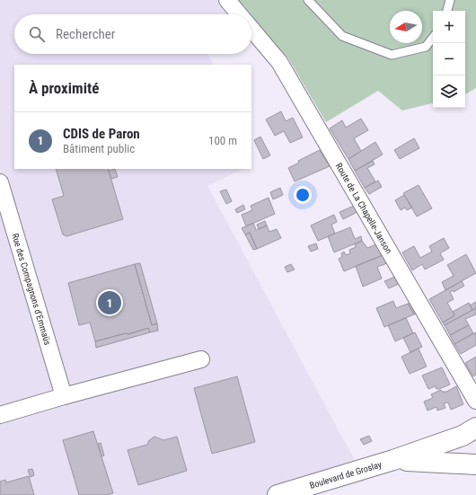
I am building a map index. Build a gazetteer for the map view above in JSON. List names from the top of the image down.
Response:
{
  "streets": {
    "main road": ["Boulevard de Groslay"],
    "street": ["Route de La Chapelle-Janson", "Rue des Compagnons d'Emmaüs"]
  },
  "north": "left",
  "page": {
    "map_buttons": ["+", "−"],
    "search": "Rechercher",
    "heading": "À proximité",
    "list": [
      {
        "mark": "1",
        "name": "CDIS de Paron",
        "note": "Bâtiment public",
        "value": "100 m"
      }
    ],
    "pins": "1"
  }
}
